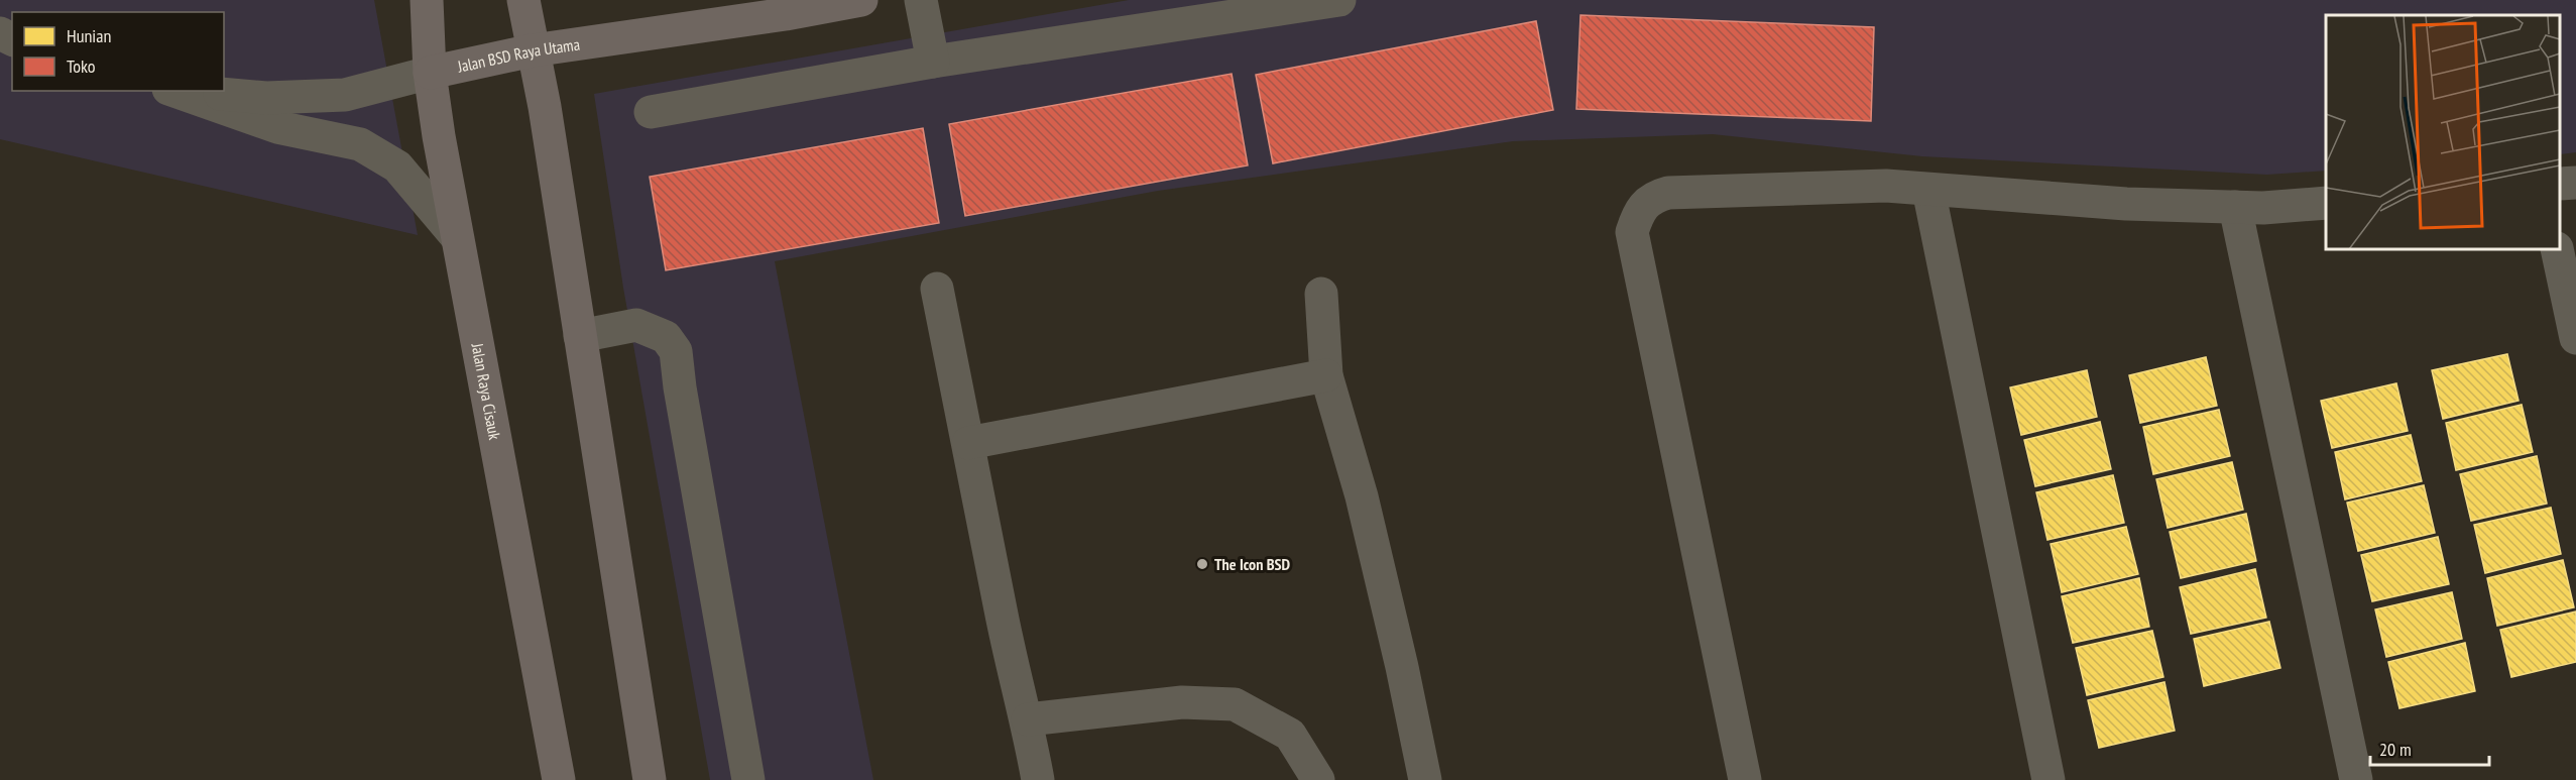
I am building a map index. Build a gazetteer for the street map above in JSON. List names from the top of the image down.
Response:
{
  "streets": {
    "main road": ["Jalan BSD Raya Utama", "Jalan Raya Cisauk"]
  },
  "crossings": [
    ["Jalan BSD Raya Utama", "Jalan Raya Cisauk"]
  ],
  "places": ["The Icon BSD"],
  "legend": ["Hunian", "Toko"],
  "scale_bar": "20 m"
}
